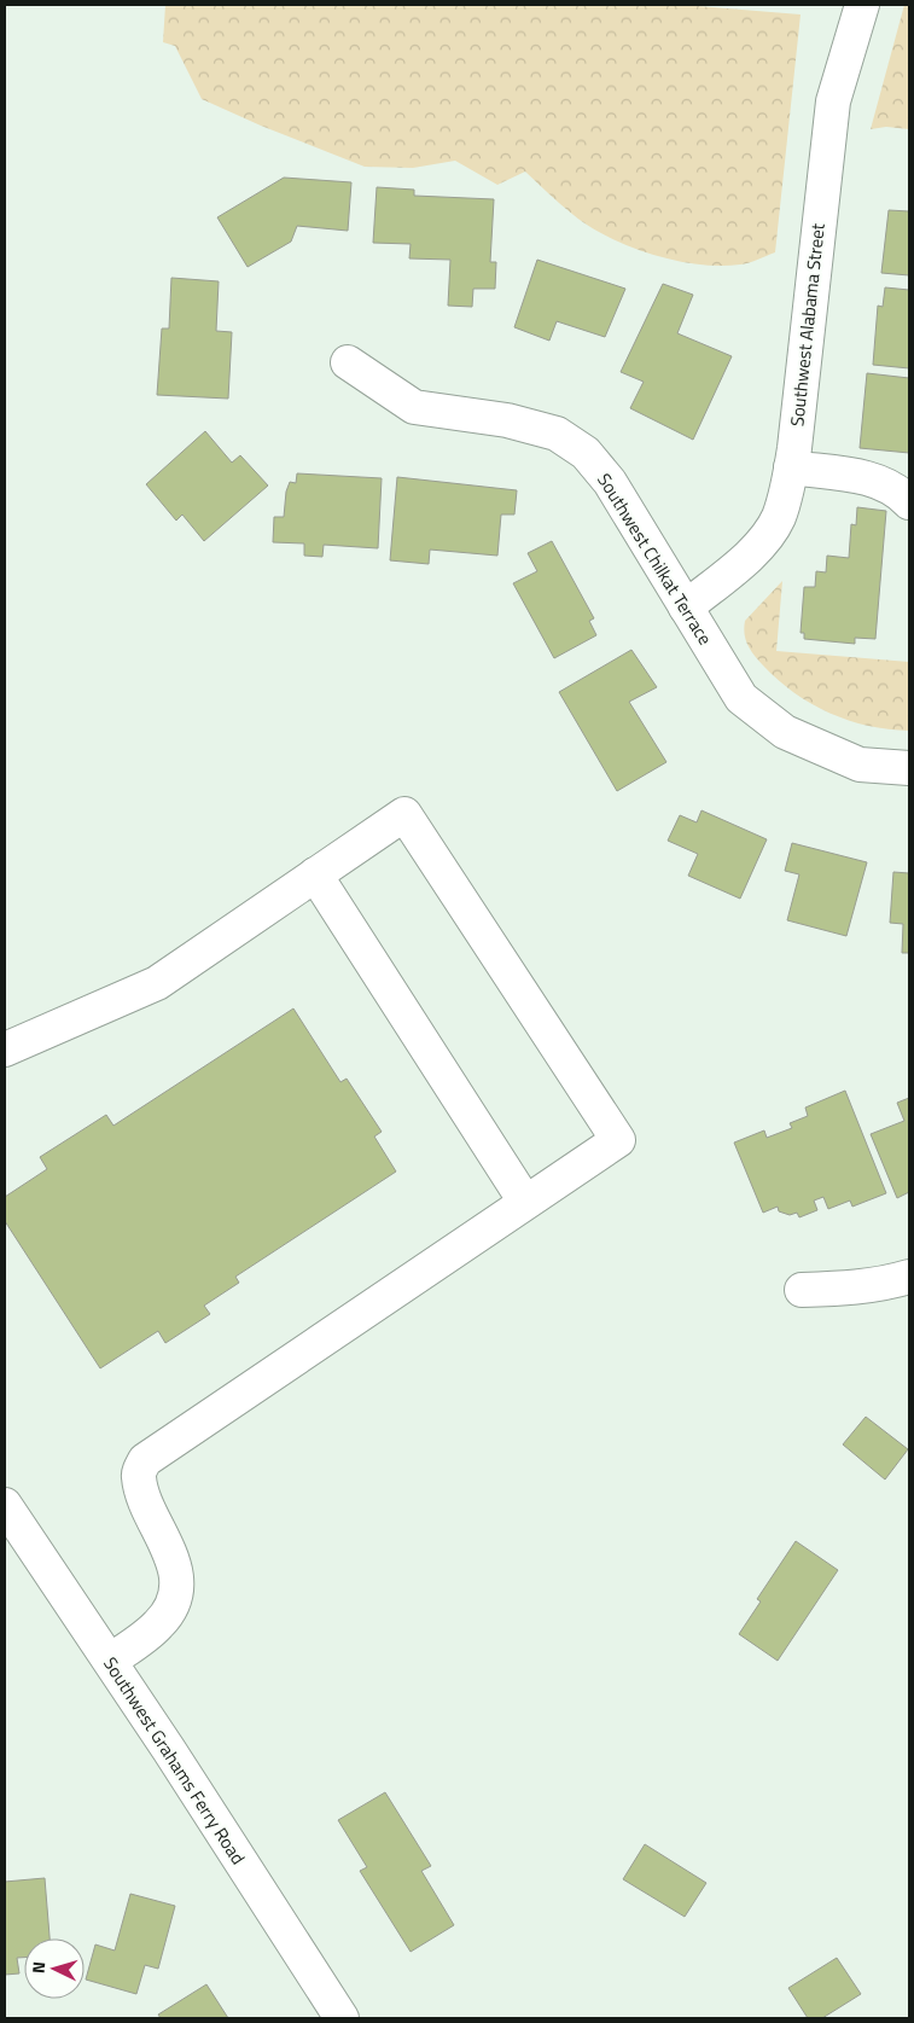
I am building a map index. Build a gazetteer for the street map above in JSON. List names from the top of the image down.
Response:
{
  "streets": {
    "street": ["Southwest Alabama Street", "Southwest Chilkat Terrace", "Southwest Grahams Ferry Road"]
  },
  "crossings": [
    ["Southwest Alabama Street", "Southwest Chilkat Terrace"]
  ],
  "north": "left"
}
